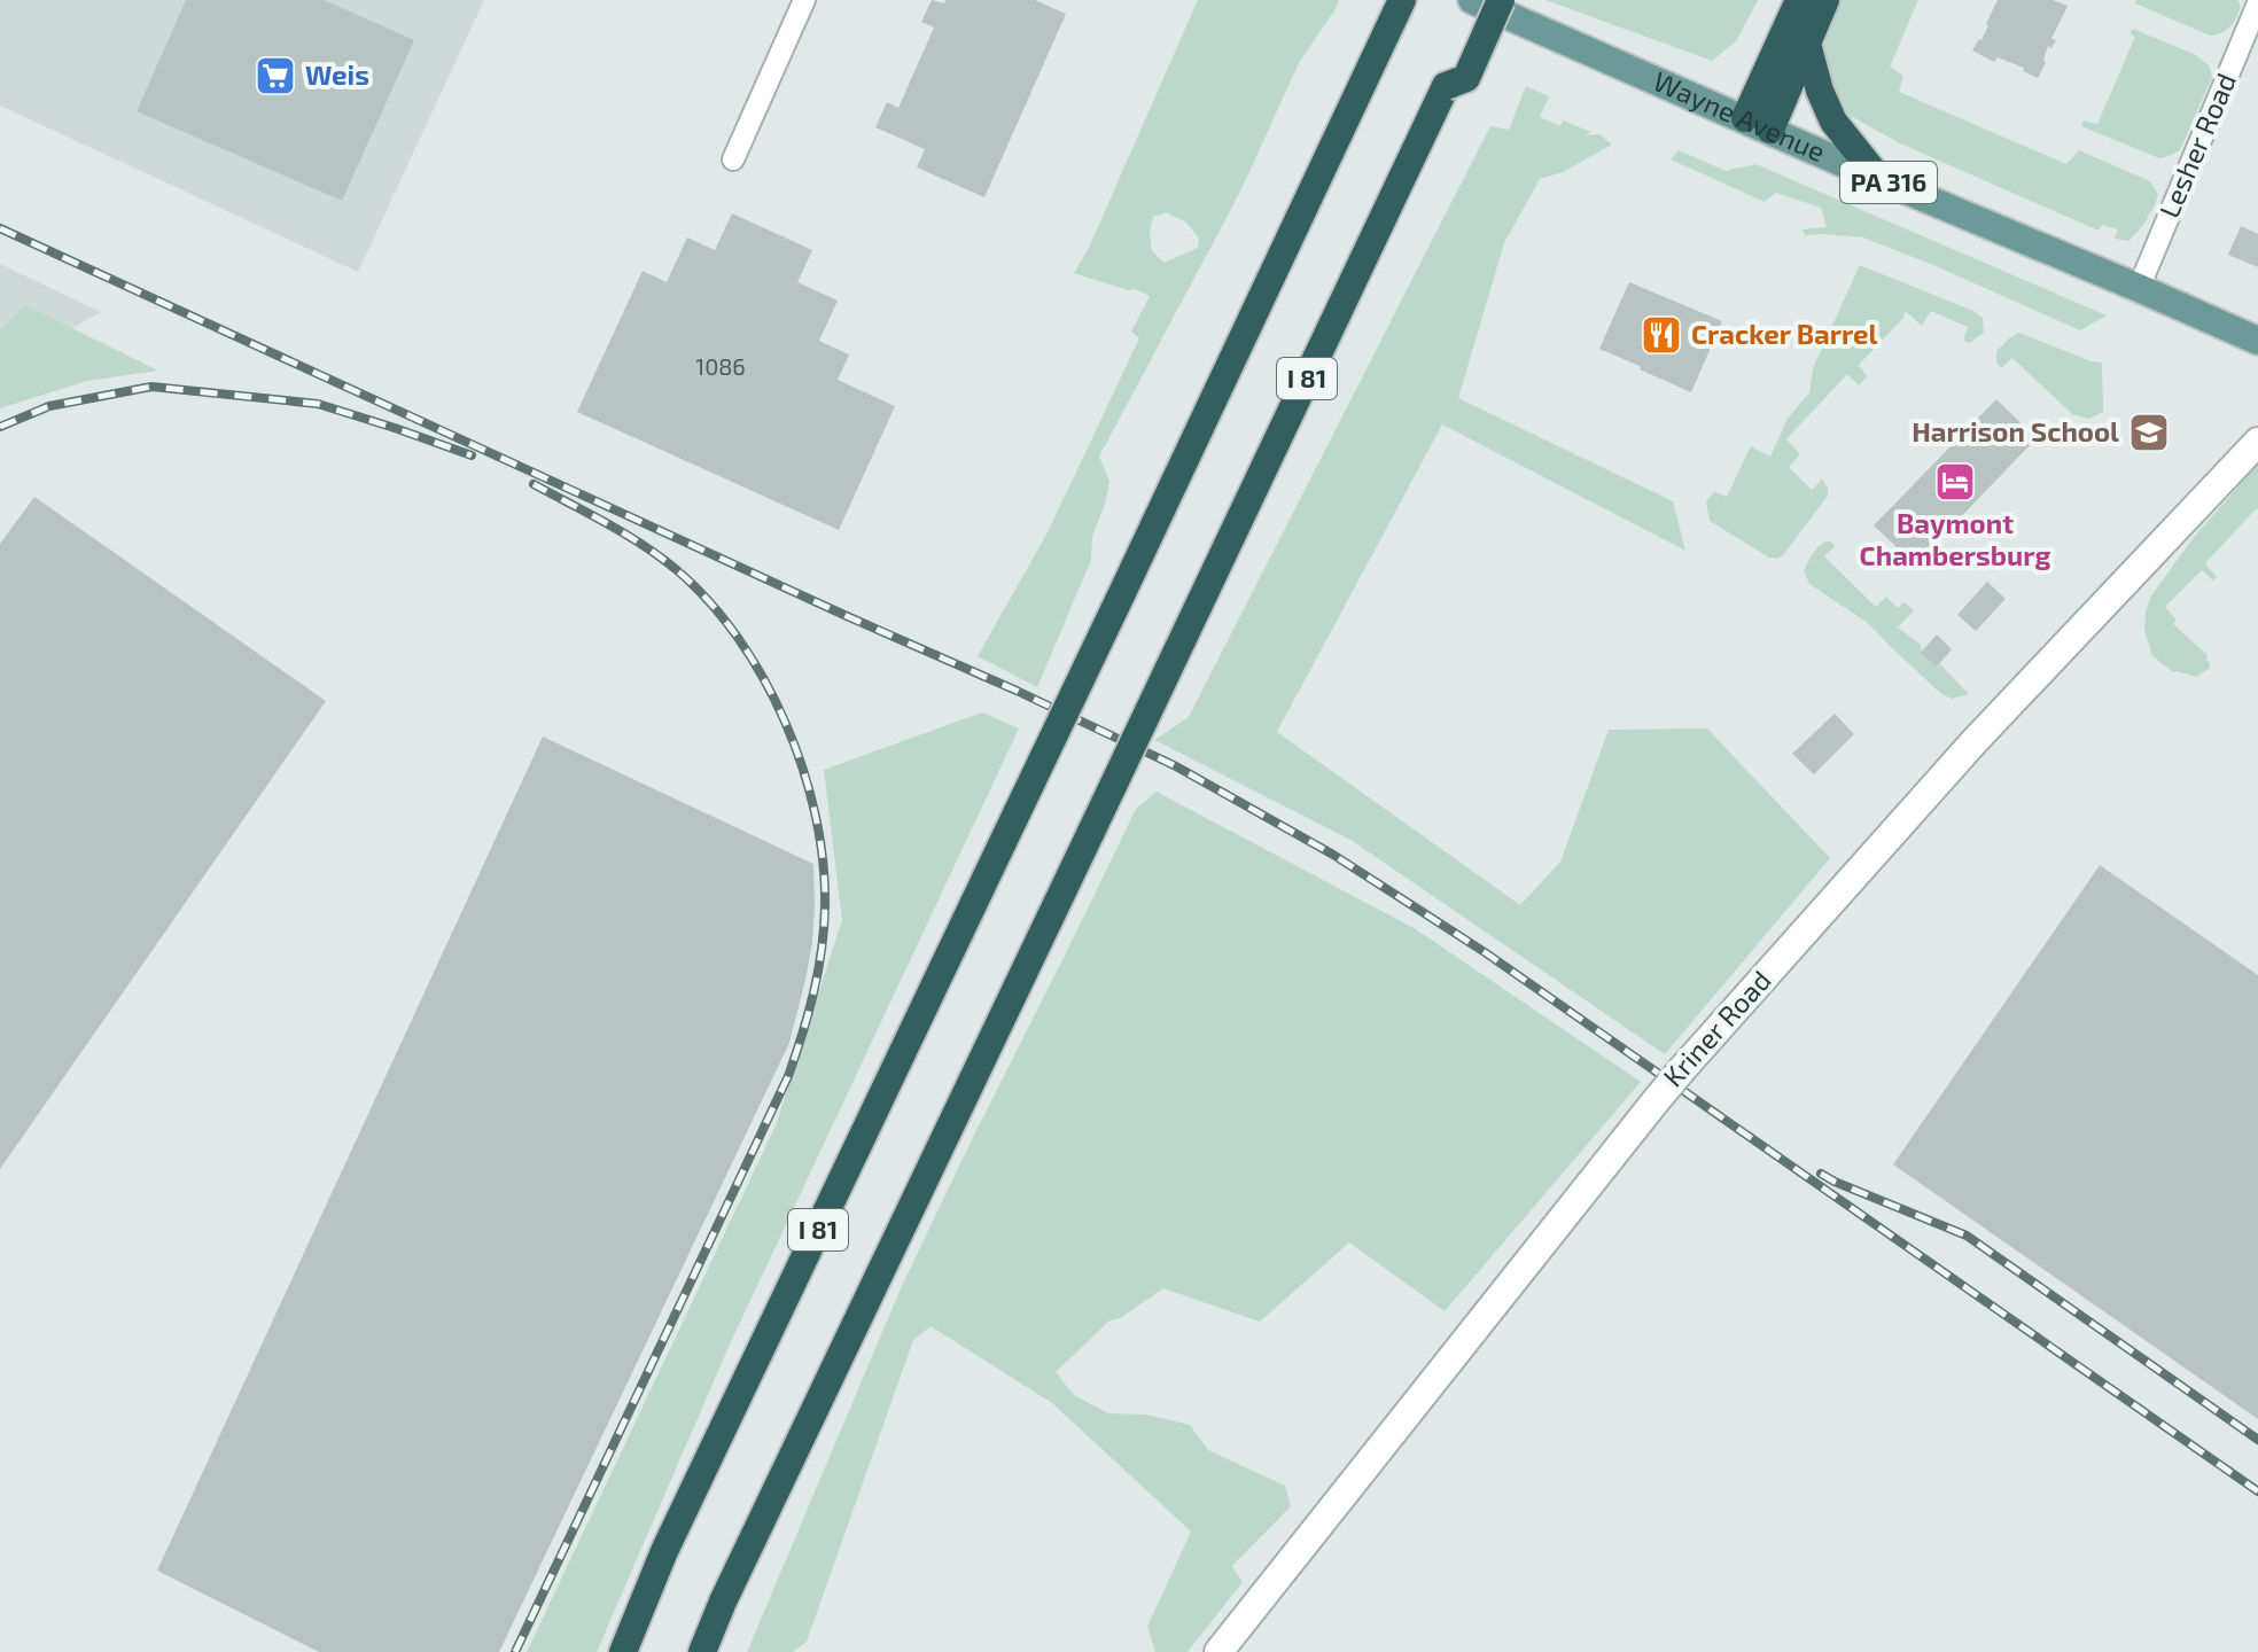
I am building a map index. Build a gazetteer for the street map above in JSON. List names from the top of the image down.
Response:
{
  "streets": {
    "highway": ["I 81"],
    "main road": ["Wayne Avenue", "PA 316"],
    "street": ["Lesher Road", "Kriner Road"]
  },
  "crossings": [
    ["Wayne Avenue", "Lesher Road"]
  ],
  "places": {
    "supermarket": ["Weis"],
    "restaurant": ["Cracker Barrel"],
    "school or university": ["Harrison School"],
    "hotel": ["Baymont Chambersburg"]
  },
  "house_numbers": ["1086"]
}
